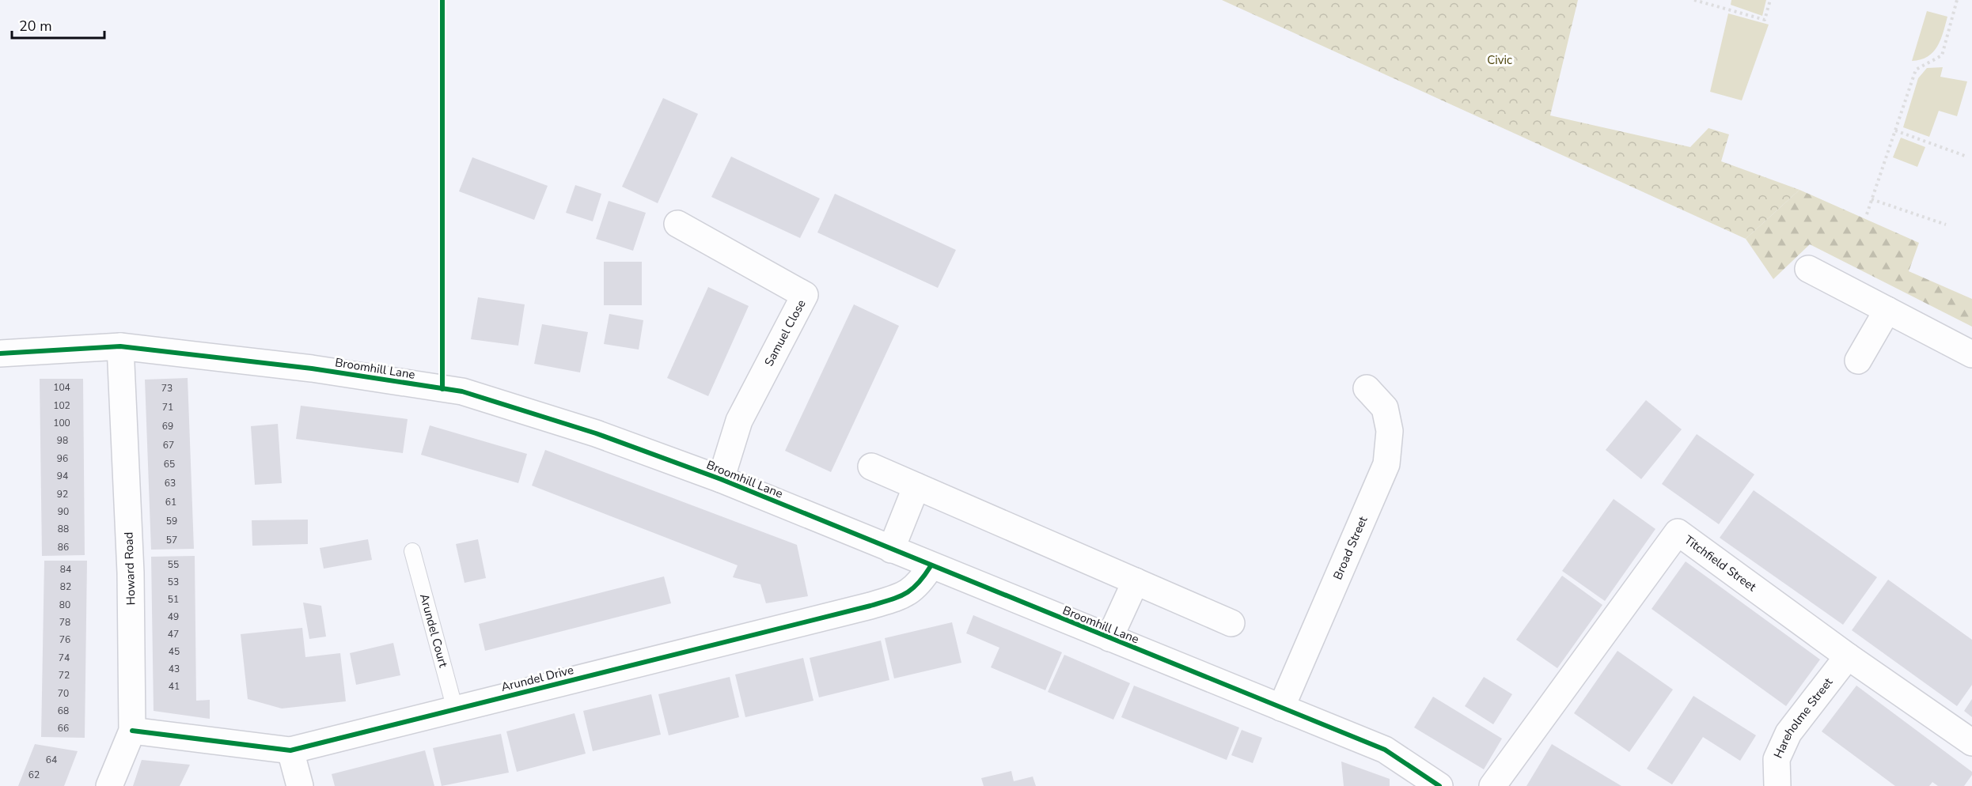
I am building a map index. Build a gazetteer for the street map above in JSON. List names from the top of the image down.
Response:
{
  "streets": {
    "street": [
      "Samuel Close",
      "Broomhill Lane",
      "Broad Street",
      "Titchfield Street",
      "Howard Road",
      "Arundel Drive",
      "Hareholme Street"
    ],
    "lane": ["Arundel Court"]
  },
  "crossings": [
    ["Samuel Close", "Broomhill Lane"],
    ["Broomhill Lane", "Broad Street"],
    ["Broomhill Lane", "Howard Road"],
    ["Broomhill Lane", "Arundel Drive"],
    ["Titchfield Street", "Hareholme Street"],
    ["Howard Road", "Arundel Drive"],
    ["Arundel Court", "Arundel Drive"]
  ],
  "parks": ["Civic"],
  "house_numbers": [
    "104",
    "73",
    "102",
    "71",
    "100",
    "69",
    "98",
    "67",
    "96",
    "65",
    "94",
    "63",
    "92",
    "61",
    "90",
    "59",
    "88",
    "57",
    "86",
    "55",
    "84",
    "53",
    "82",
    "51",
    "80",
    "49",
    "78",
    "47",
    "76",
    "45",
    "74",
    "43",
    "72",
    "41",
    "70",
    "68",
    "66",
    "64",
    "62"
  ],
  "scale_bar": "20 m"
}
